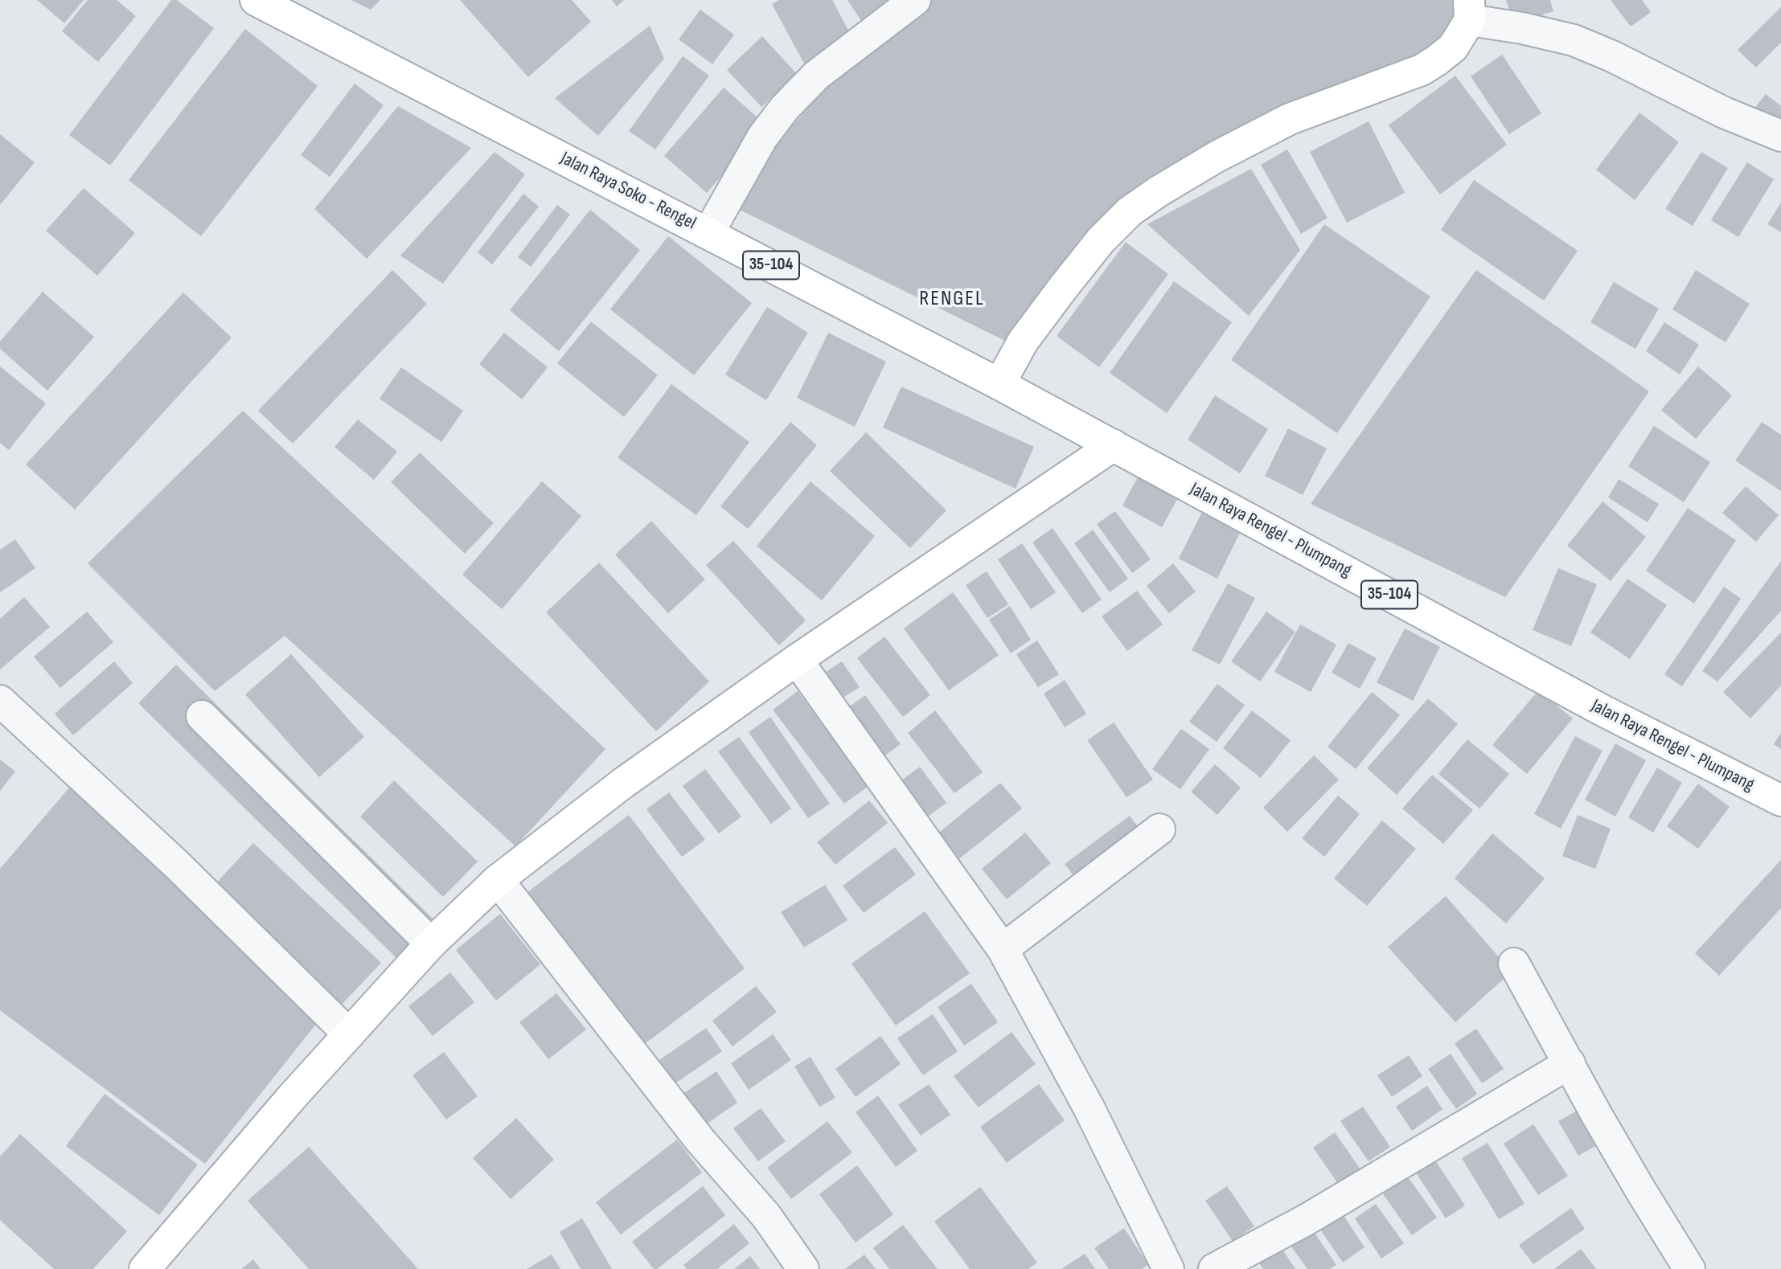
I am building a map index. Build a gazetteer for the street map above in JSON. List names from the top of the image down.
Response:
{
  "streets": {
    "main road": ["Jalan Raya Soko - Rengel", "35-104", "Jalan Raya Rengel - Plumpang"]
  },
  "crossings": [
    ["Jalan Raya Soko - Rengel", "Jalan Raya Rengel - Plumpang"]
  ],
  "districts": ["RENGEL"]
}
